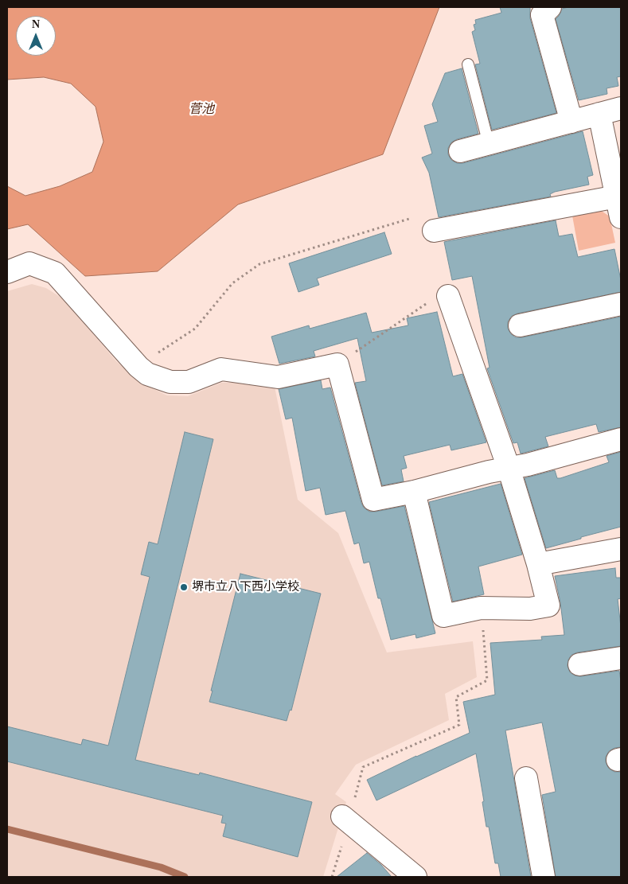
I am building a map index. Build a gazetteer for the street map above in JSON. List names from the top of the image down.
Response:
{
  "water": ["菅池"],
  "places": ["堺市立八下西小学校"],
  "north": "top"
}
